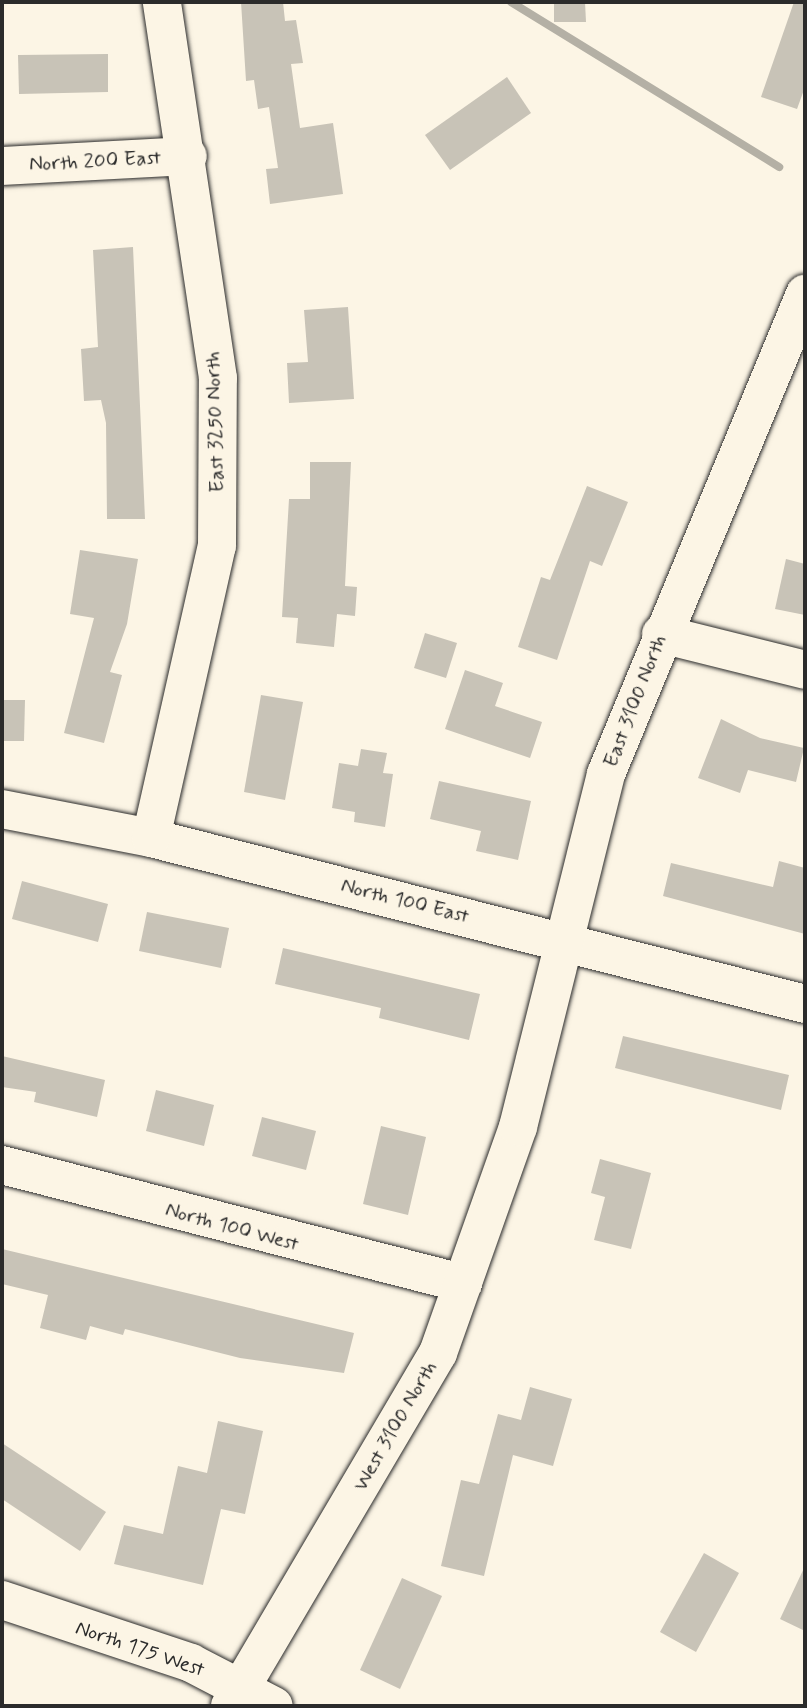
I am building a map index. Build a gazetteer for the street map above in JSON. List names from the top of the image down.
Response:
{
  "streets": {
    "street": [
      "North 200 East",
      "East 3250 North",
      "East 3100 North",
      "North 100 East",
      "North 100 West",
      "West 3100 North",
      "North 175 West"
    ]
  },
  "crossings": [
    ["North 200 East", "East 3250 North"],
    ["East 3250 North", "North 100 East"],
    ["East 3100 North", "North 100 East"],
    ["East 3100 North", "West 3100 North"],
    ["North 100 West", "West 3100 North"],
    ["West 3100 North", "North 175 West"]
  ]
}
